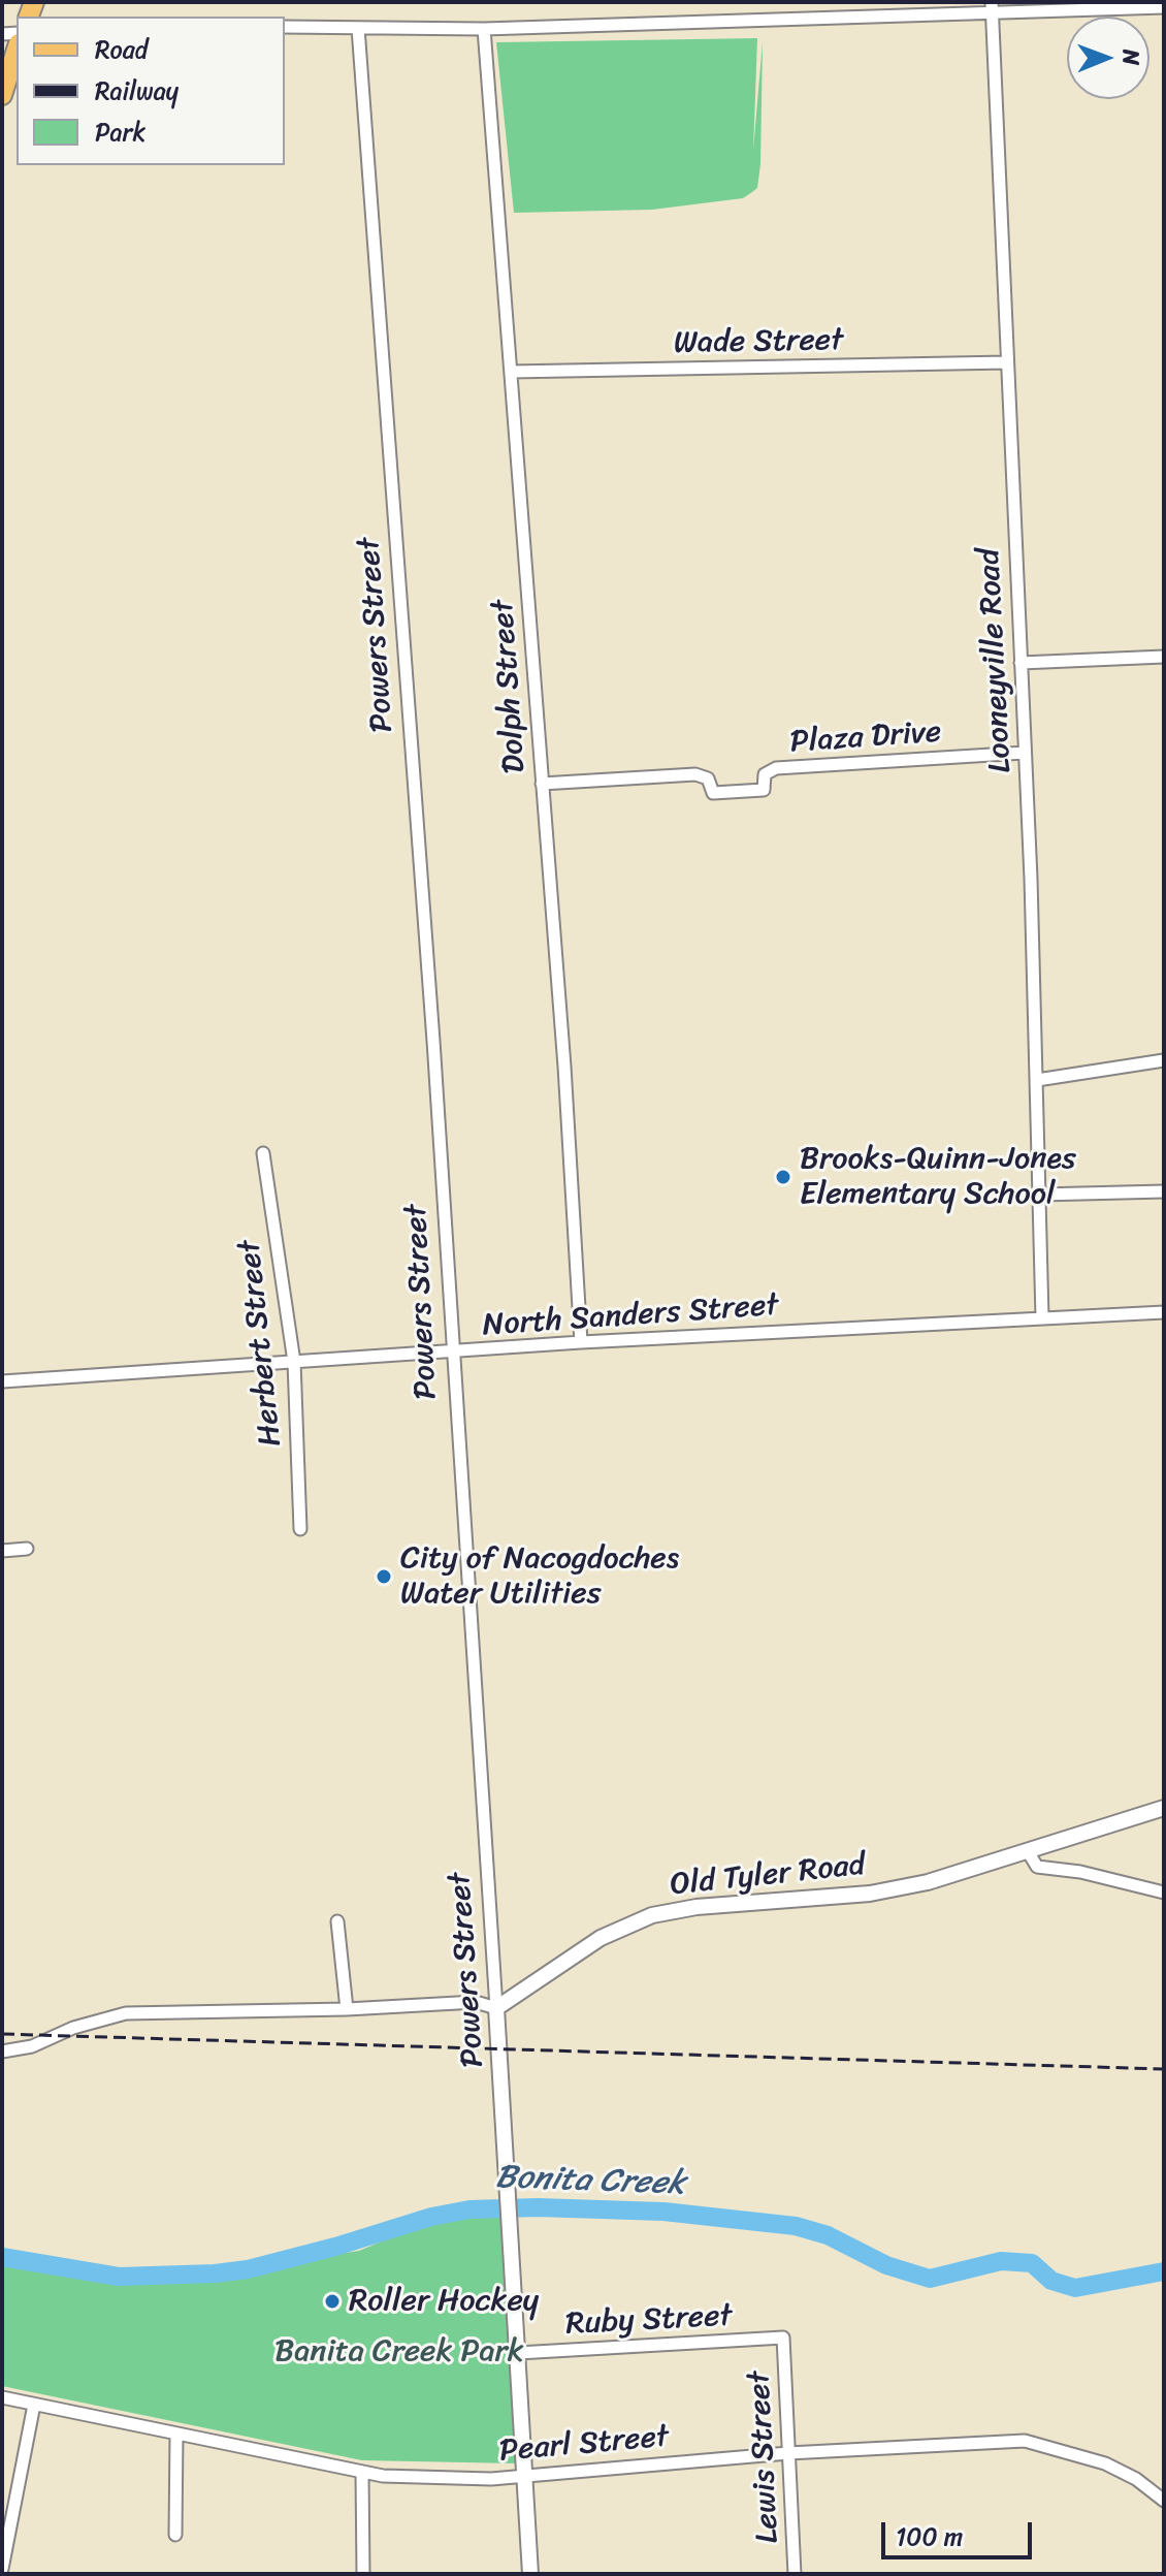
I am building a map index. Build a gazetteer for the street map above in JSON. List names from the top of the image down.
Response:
{
  "streets": {
    "street": [
      "Wade Street",
      "Powers Street",
      "Looneyville Road",
      "Dolph Street",
      "Plaza Drive",
      "North Sanders Street",
      "Herbert Street",
      "Old Tyler Road",
      "Ruby Street",
      "Pearl Street",
      "Lewis Street"
    ]
  },
  "crossings": [
    ["Wade Street", "Looneyville Road"],
    ["Wade Street", "Dolph Street"],
    ["Powers Street", "North Sanders Street"],
    ["Powers Street", "Old Tyler Road"],
    ["Powers Street", "Ruby Street"],
    ["Powers Street", "Pearl Street"],
    ["Looneyville Road", "Plaza Drive"],
    ["Looneyville Road", "North Sanders Street"],
    ["Dolph Street", "Plaza Drive"],
    ["Dolph Street", "North Sanders Street"],
    ["North Sanders Street", "Herbert Street"],
    ["Ruby Street", "Lewis Street"],
    ["Pearl Street", "Lewis Street"]
  ],
  "water": ["Bonita Creek"],
  "parks": ["Banita Creek Park"],
  "places": ["Brooks-Quinn-Jones Elementary School", "City of Nacogdoches Water Utilities", "Roller Hockey"],
  "legend": ["Road", "Railway", "Park"],
  "scale_bar": "100 m",
  "north": "right"
}
